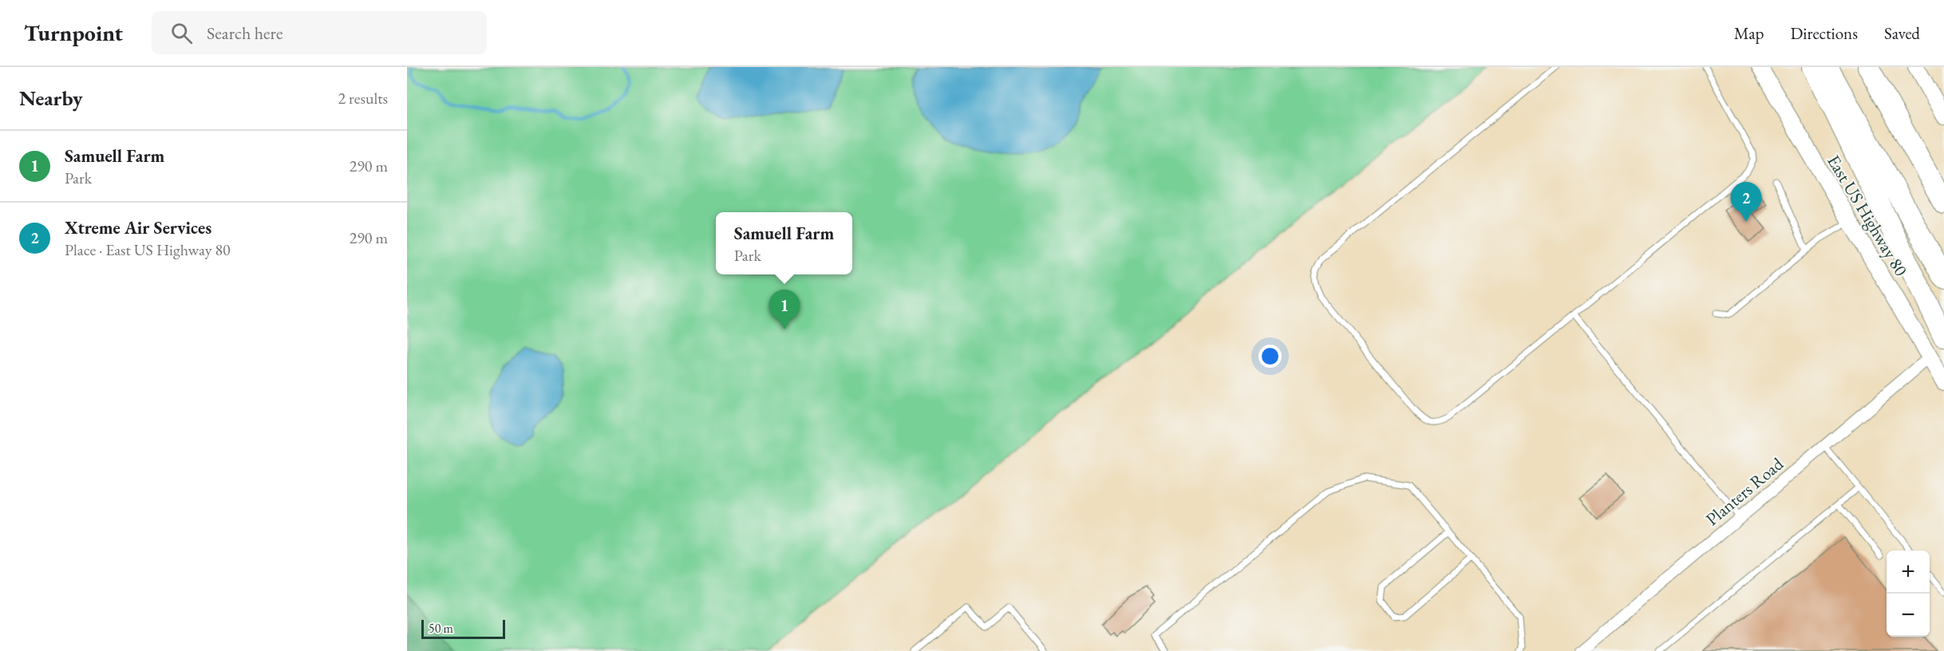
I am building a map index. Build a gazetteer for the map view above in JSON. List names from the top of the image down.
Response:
{
  "streets": {
    "main road": ["East US Highway 80"],
    "street": ["Planters Road"]
  },
  "crossings": [
    ["East US Highway 80", "Planters Road"]
  ],
  "scale_bar": "50 m",
  "page": {
    "header": "Turnpoint",
    "search": "Search here",
    "nav": ["Map", "Directions", "Saved"],
    "heading": ["Nearby", "2 results"],
    "list": [
      {
        "mark": "1",
        "name": "Samuell Farm",
        "note": "Park",
        "value": "290 m"
      },
      {
        "mark": "2",
        "name": "Xtreme Air Services",
        "note": "Place · East US Highway 80",
        "value": "290 m"
      }
    ],
    "pins": ["2", "1"],
    "popup": ["Samuell Farm", "Park"],
    "map_buttons": ["+", "−"],
    "scale": "50 m"
  }
}
